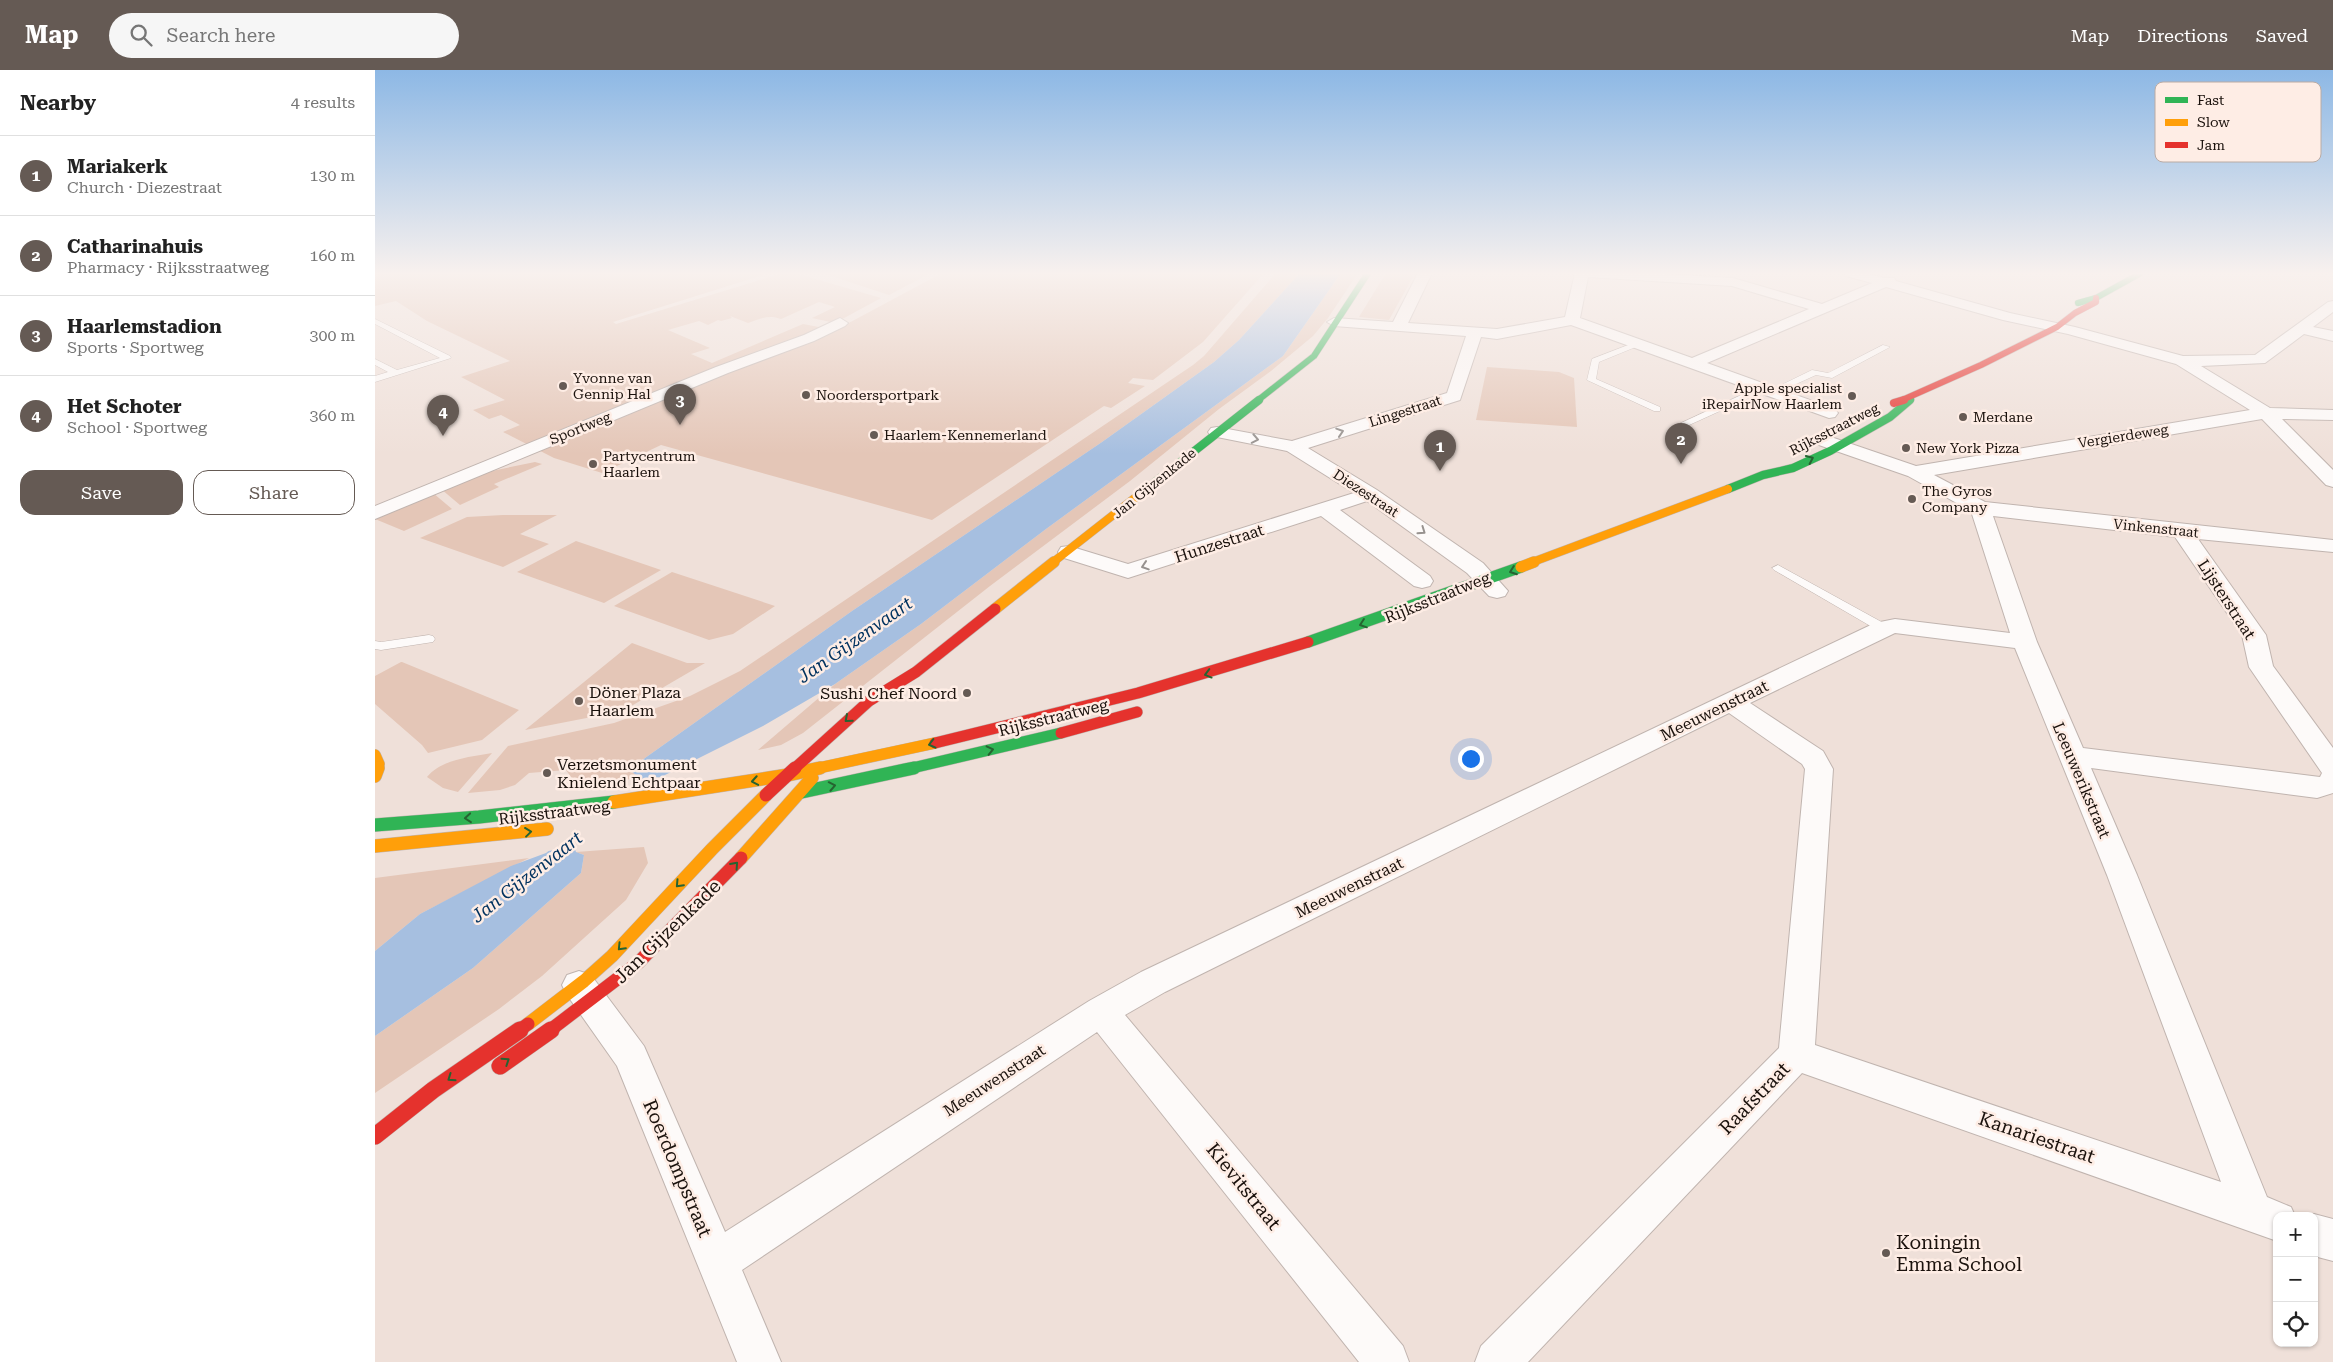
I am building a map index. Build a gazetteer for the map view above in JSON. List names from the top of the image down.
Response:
{
  "streets": {
    "main road": ["Rijksstraatweg", "Jan Gijzenkade"],
    "street": [
      "Lingestraat",
      "Sportweg",
      "Vergierdeweg",
      "Diezestraat",
      "Vinkenstraat",
      "Hunzestraat",
      "Lijsterstraat",
      "Meeuwenstraat",
      "Leeuwerikstraat",
      "Raafstraat",
      "Kanariestraat",
      "Roerdompstraat",
      "Kievitstraat"
    ]
  },
  "crossings": [
    ["Lingestraat", "Diezestraat"],
    ["Rijksstraatweg", "Jan Gijzenkade"],
    ["Rijksstraatweg", "Diezestraat"],
    ["Jan Gijzenkade", "Diezestraat"],
    ["Jan Gijzenkade", "Hunzestraat"],
    ["Jan Gijzenkade", "Roerdompstraat"],
    ["Diezestraat", "Hunzestraat"],
    ["Vinkenstraat", "Lijsterstraat"],
    ["Vinkenstraat", "Leeuwerikstraat"],
    ["Meeuwenstraat", "Leeuwerikstraat"],
    ["Meeuwenstraat", "Raafstraat"],
    ["Meeuwenstraat", "Roerdompstraat"],
    ["Meeuwenstraat", "Kievitstraat"],
    ["Leeuwerikstraat", "Kanariestraat"],
    ["Raafstraat", "Kanariestraat"]
  ],
  "one_way": ["Lingestraat", "Hunzestraat"],
  "water": ["Jan Gijzenvaart"],
  "places": [
    "Yvonne van Gennip Hal",
    "Noordersportpark",
    "Apple specialist iRepairNow Haarlem",
    "Merdane",
    "Haarlem-Kennemerland",
    "New York Pizza",
    "Partycentrum Haarlem",
    "The Gyros Company",
    "Sushi Chef Noord",
    "Döner Plaza Haarlem",
    "Verzetsmonument Knielend Echtpaar",
    "Koningin Emma School"
  ],
  "legend": ["Fast", "Slow", "Jam"],
  "page": {
    "header": "Map",
    "search": "Search here",
    "nav": ["Map", "Directions", "Saved"],
    "heading": ["Nearby", "4 results"],
    "list": [
      {
        "mark": "1",
        "name": "Mariakerk",
        "note": "Church · Diezestraat",
        "value": "130 m"
      },
      {
        "mark": "2",
        "name": "Catharinahuis",
        "note": "Pharmacy · Rijksstraatweg",
        "value": "160 m"
      },
      {
        "mark": "3",
        "name": "Haarlemstadion",
        "note": "Sports · Sportweg",
        "value": "300 m"
      },
      {
        "mark": "4",
        "name": "Het Schoter",
        "note": "School · Sportweg",
        "value": "360 m"
      }
    ],
    "pins": [
      "3",
      "4",
      "2",
      "1"
    ],
    "buttons": ["Save", "Share"],
    "map_buttons": ["+", "−"]
  }
}
